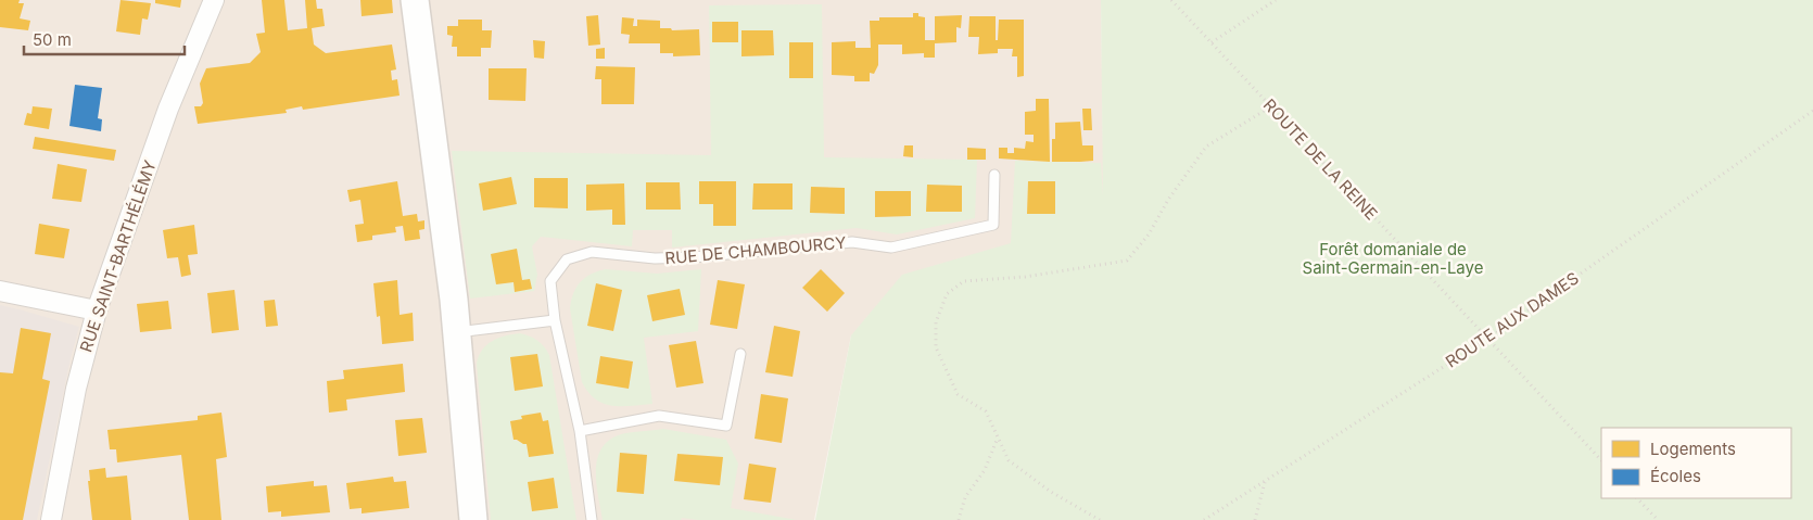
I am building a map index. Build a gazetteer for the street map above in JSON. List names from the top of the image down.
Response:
{
  "streets": {
    "street": ["RUE SAINT-BARTHÉLÉMY"],
    "lane": ["RUE DE CHAMBOURCY"],
    "path": ["ROUTE DE LA REINE", "ROUTE AUX DAMES"]
  },
  "crossings": [
    ["ROUTE DE LA REINE", "ROUTE AUX DAMES"]
  ],
  "parks": ["Forêt domaniale de Saint-Germain-en-Laye"],
  "legend": ["Logements", "Écoles"],
  "scale_bar": "50 m"
}
